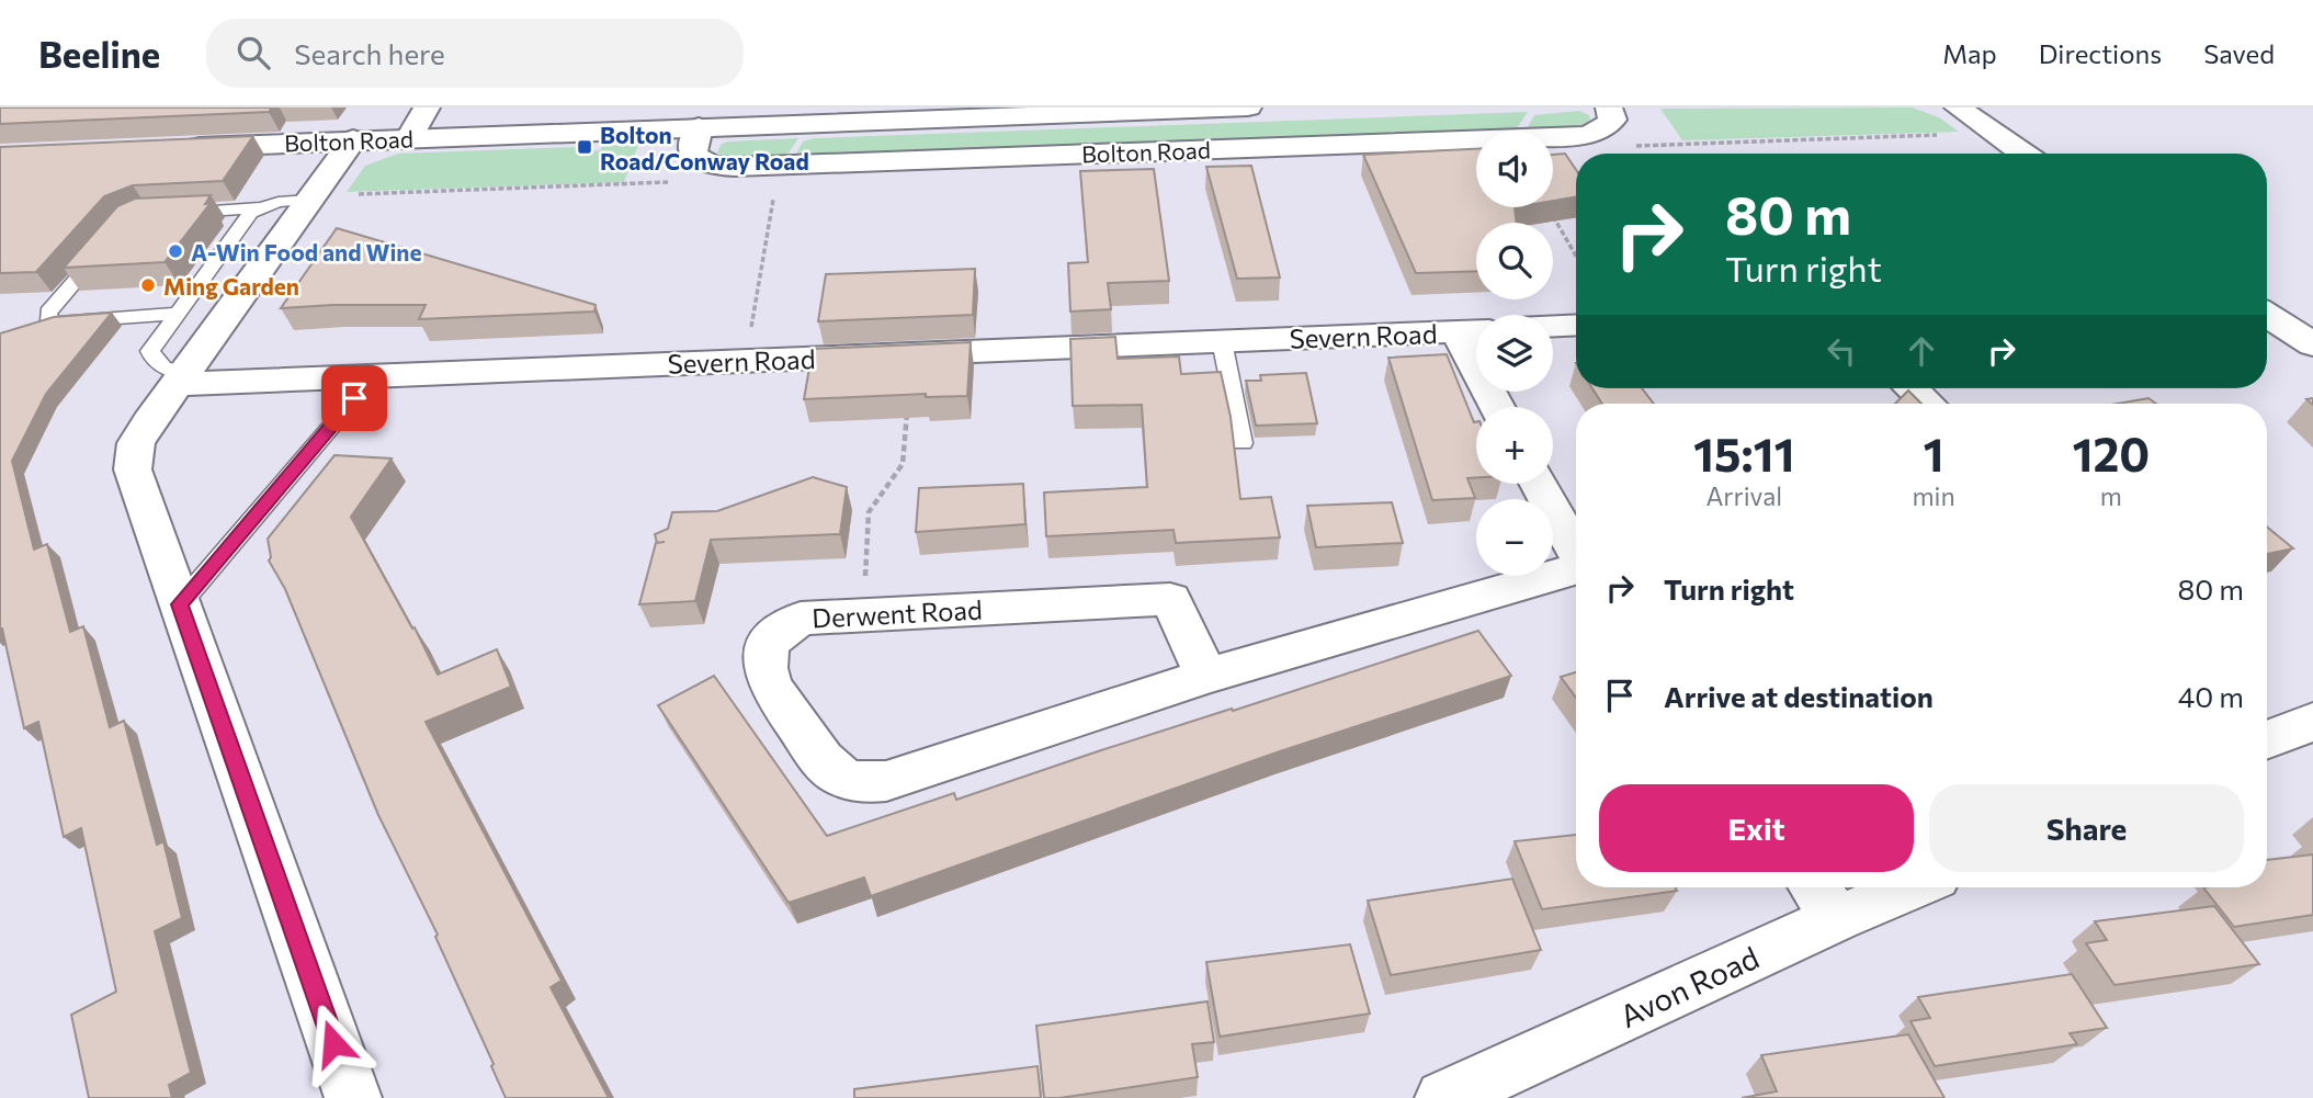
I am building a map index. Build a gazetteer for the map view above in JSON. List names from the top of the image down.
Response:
{
  "streets": {
    "street": [
      "Bolton Road",
      "Severn Road",
      "Derwent Road",
      "Avon Road"
    ]
  },
  "places": {
    "transit": ["Bolton Road/Conway Road"],
    "other": ["A-Win Food and Wine", "Ming Garden"]
  },
  "page": {
    "header": "Beeline",
    "search": "Search here",
    "nav": ["Map", "Directions", "Saved"],
    "map_buttons": ["+", "−"],
    "turn": ["80 m", "Turn right"],
    "eta": [
      "15:11",
      "Arrival",
      "1",
      "min",
      "120",
      "m"
    ],
    "list": [
      {
        "name": "Turn right",
        "value": "80 m"
      },
      {
        "name": "Arrive at destination",
        "value": "40 m"
      }
    ],
    "buttons": ["Exit", "Share"]
  }
}
